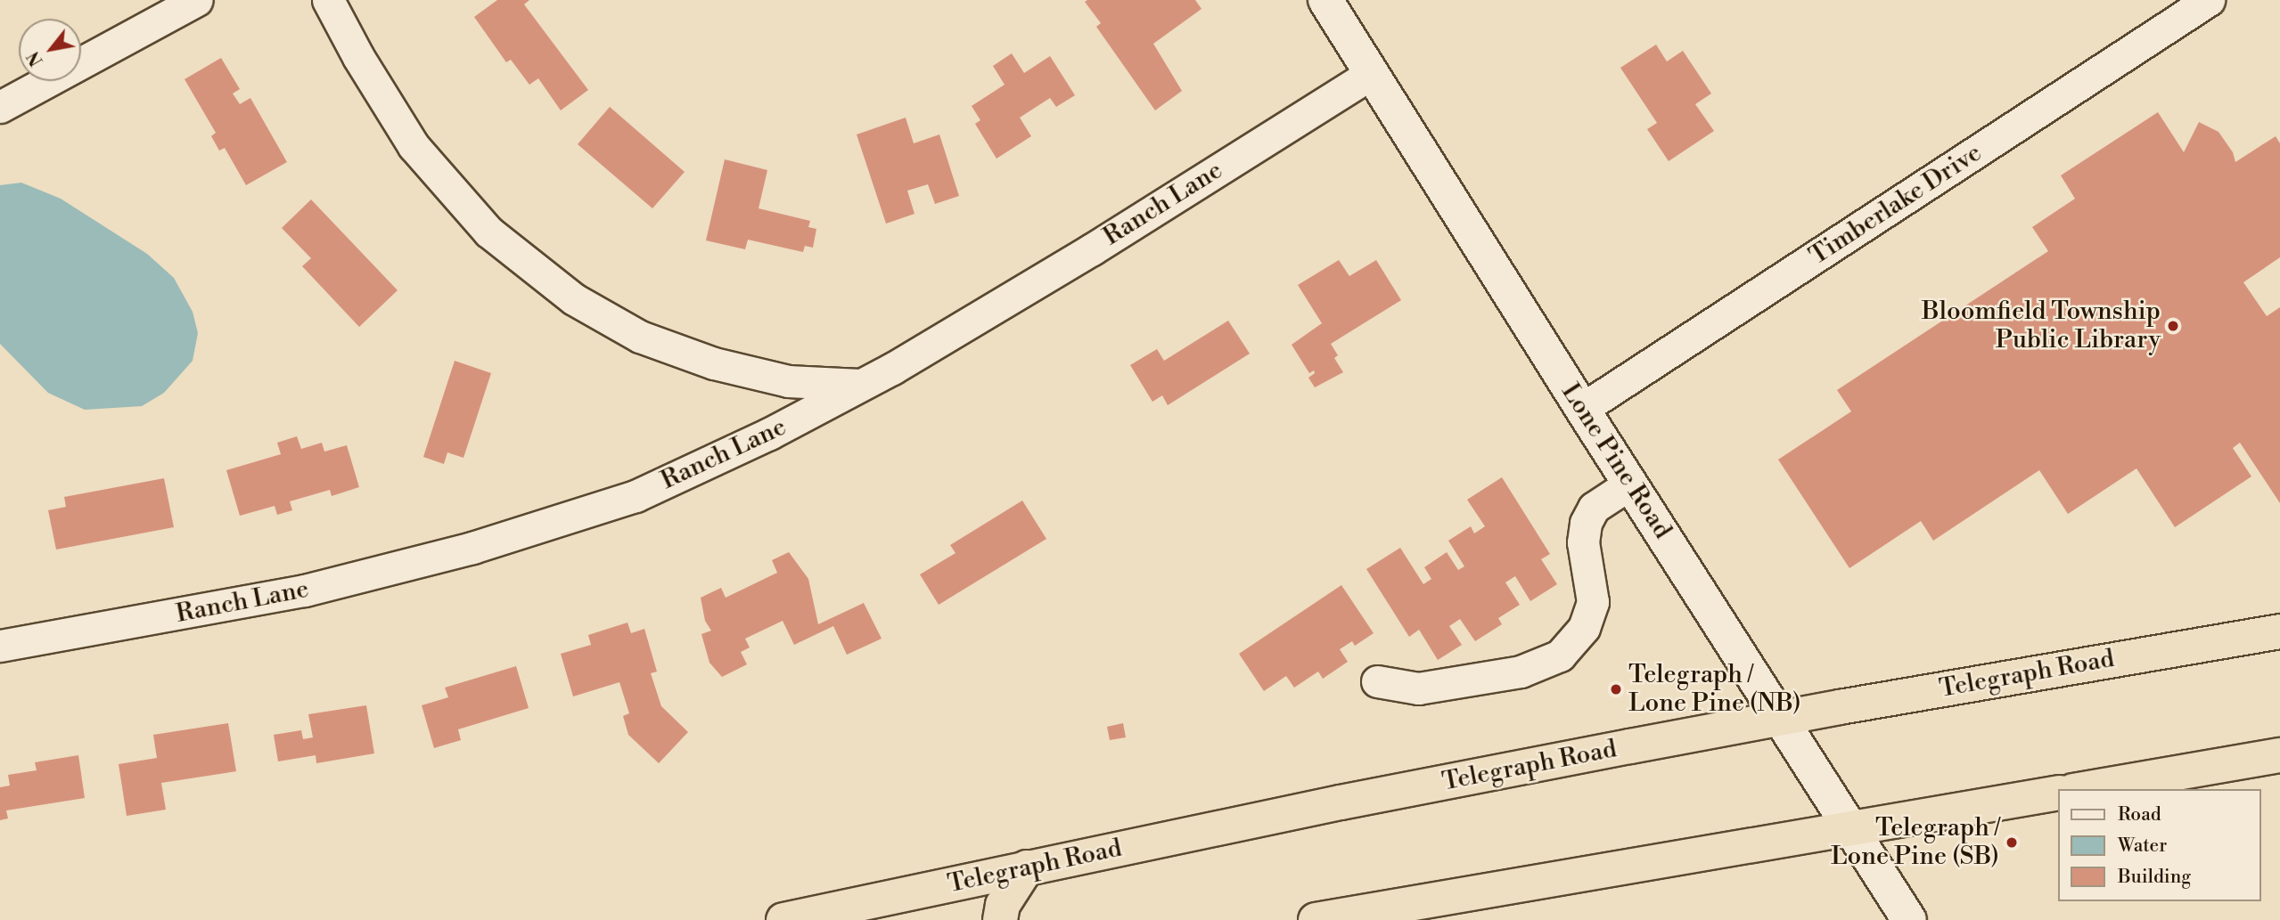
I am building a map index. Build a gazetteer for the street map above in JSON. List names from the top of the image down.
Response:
{
  "streets": {
    "highway": ["Telegraph Road"],
    "street": ["Ranch Lane", "Timberlake Drive", "Lone Pine Road"]
  },
  "crossings": [
    ["Ranch Lane", "Lone Pine Road"],
    ["Timberlake Drive", "Lone Pine Road"],
    ["Lone Pine Road", "Telegraph Road"]
  ],
  "places": ["Bloomfield Township Public Library", "Telegraph / Lone Pine (NB)", "Telegraph / Lone Pine (SB)"],
  "legend": ["Road", "Water", "Building"],
  "north": "bottom left"
}
